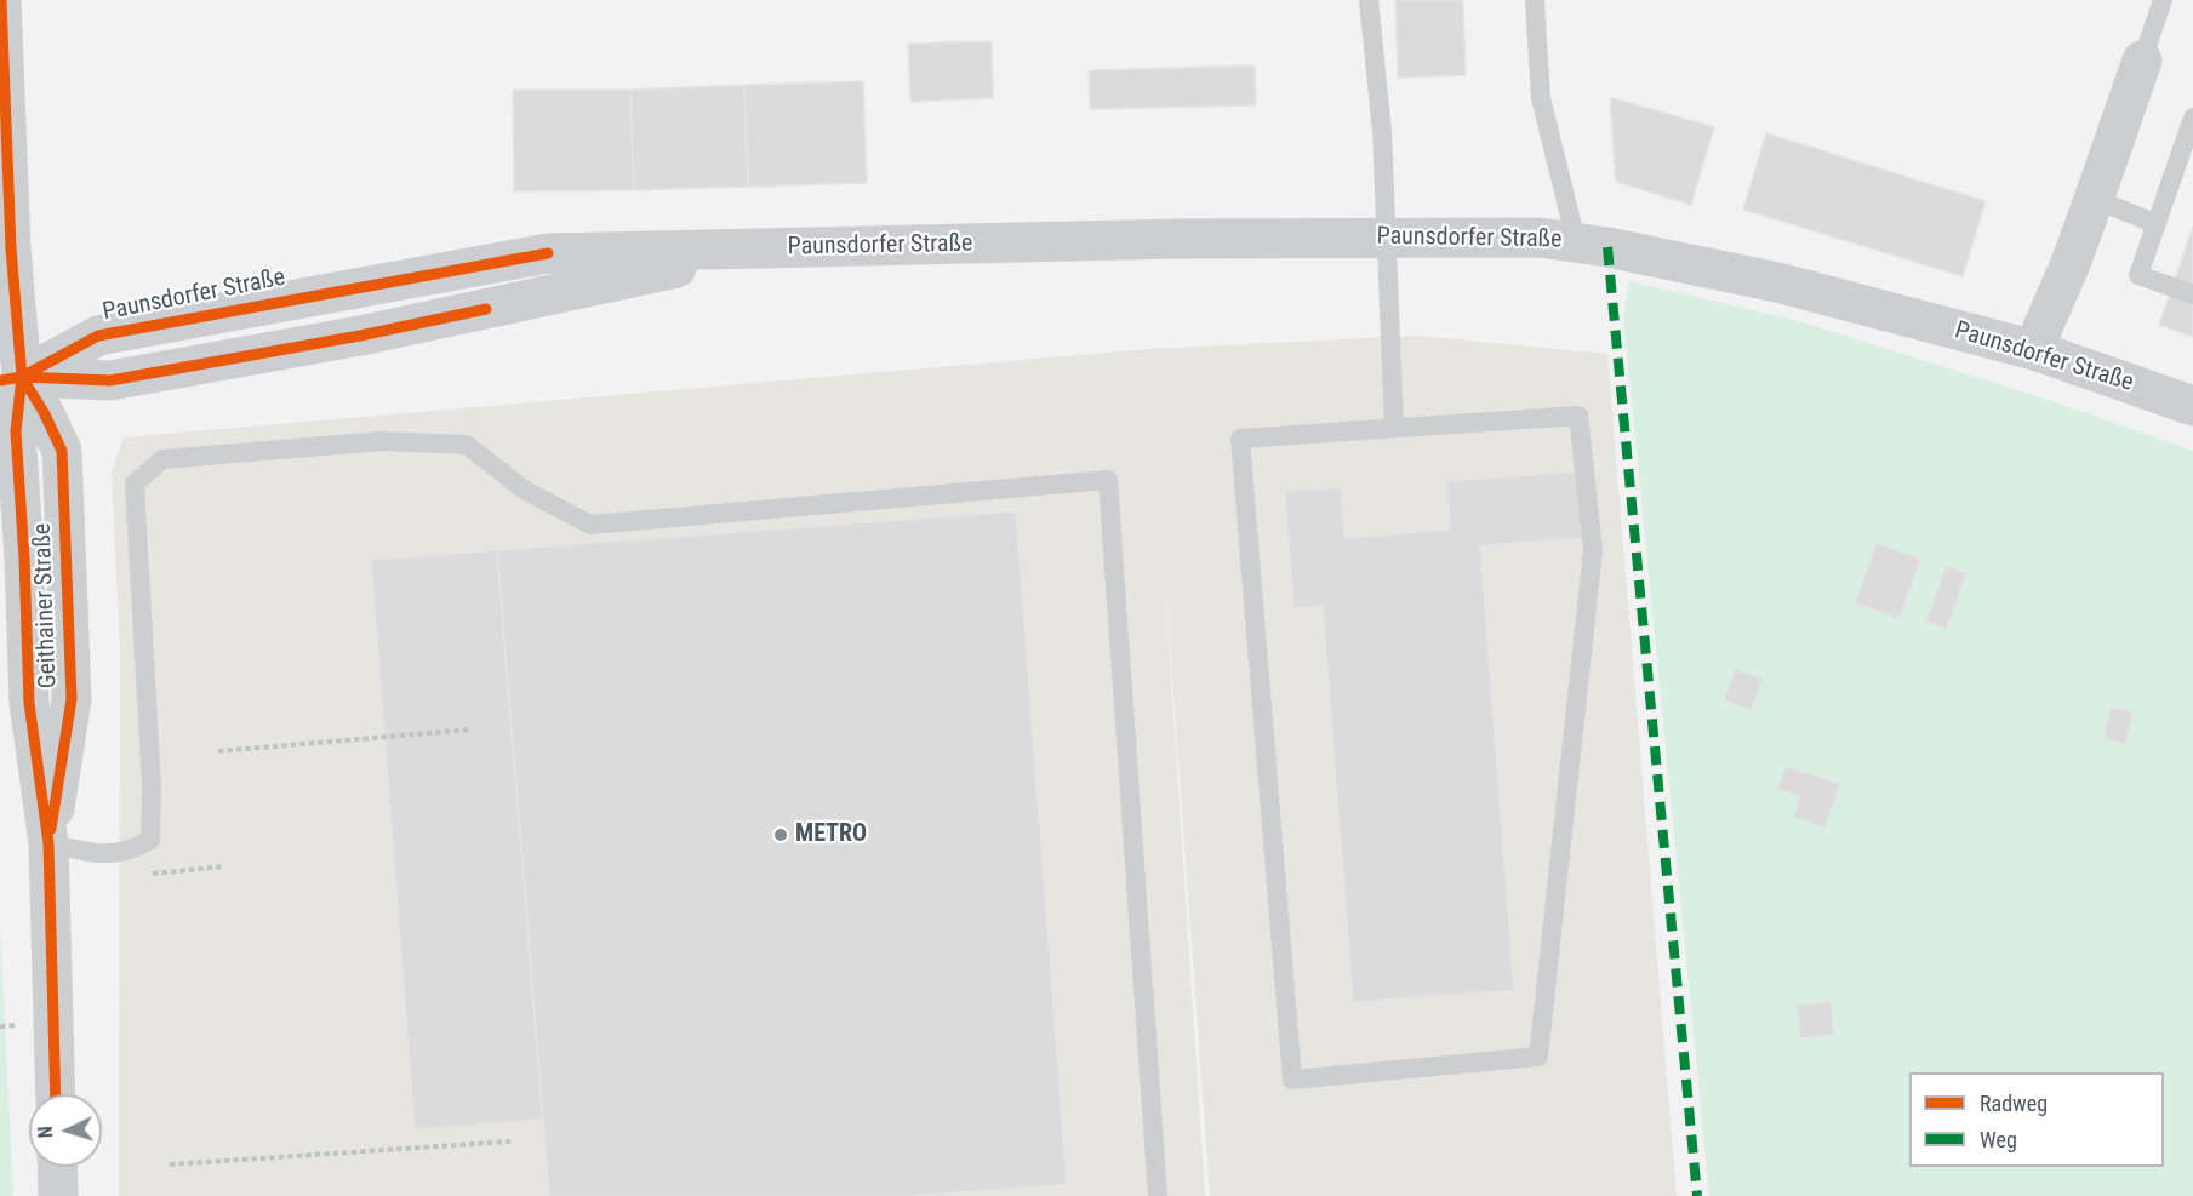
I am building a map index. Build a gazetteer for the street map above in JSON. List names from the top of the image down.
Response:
{
  "streets": {
    "main road": ["Paunsdorfer Straße"],
    "street": ["Geithainer Straße"]
  },
  "crossings": [
    ["Paunsdorfer Straße", "Geithainer Straße"]
  ],
  "places": ["METRO"],
  "legend": ["Radweg", "Weg"],
  "north": "left"
}
